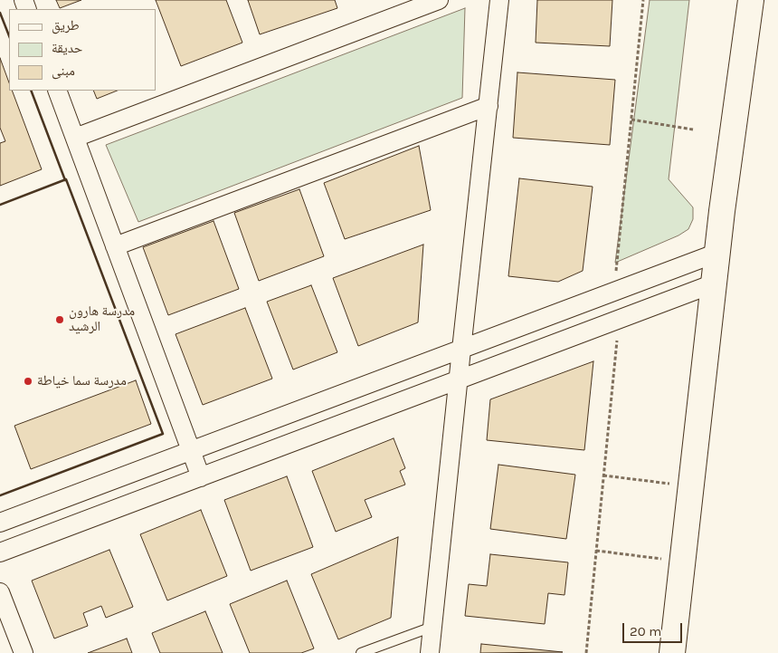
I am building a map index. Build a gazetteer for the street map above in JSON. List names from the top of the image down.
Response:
{
  "places": ["مدرسة هارون الرشيد", "مدرسة سما خياطة"],
  "legend": ["طريق", "حديقة", "مبنى"],
  "scale_bar": "20 m"
}
